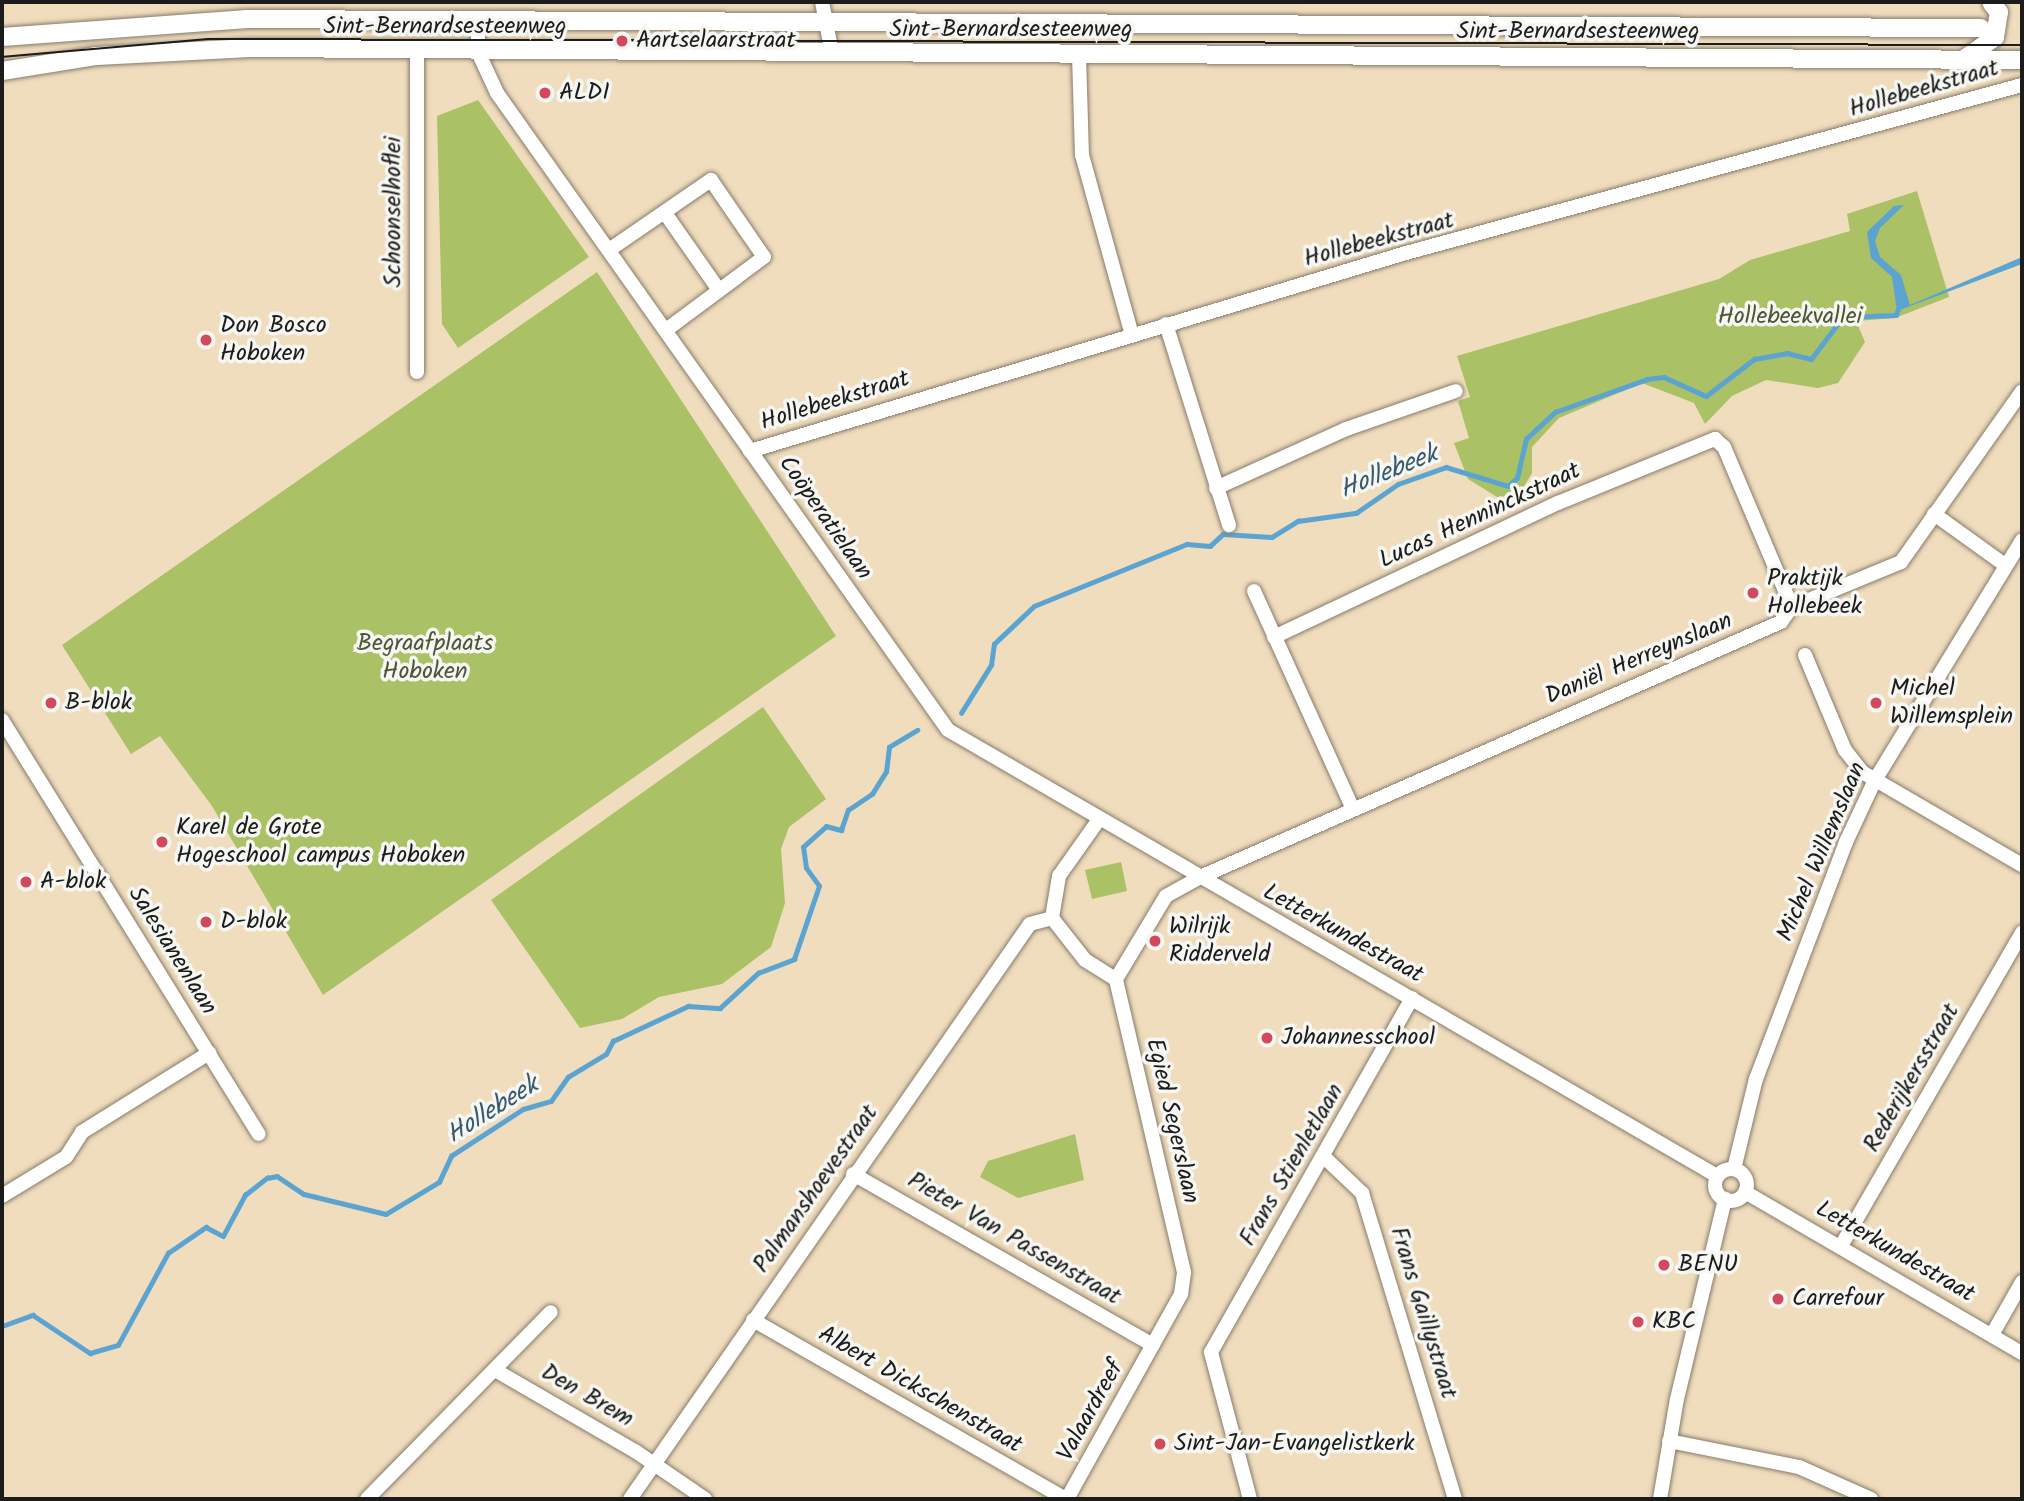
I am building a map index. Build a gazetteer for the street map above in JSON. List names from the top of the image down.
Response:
{
  "streets": {
    "main road": ["Sint-Bernardsesteenweg"],
    "street": [
      "Hollebeekstraat",
      "Schoonselhoflei",
      "Lucas Henninckstraat",
      "Coöperatielaan",
      "Daniël Herreynslaan",
      "Michel Willemslaan",
      "Letterkundestraat",
      "Salesianenlaan",
      "Rederijkersstraat",
      "Egied Segerslaan",
      "Frans Stienletlaan",
      "Palmanshoevestraat",
      "Pieter Van Passenstraat",
      "Frans Gaillystraat",
      "Albert Dickschenstraat",
      "Den Brem",
      "Valaardreef"
    ]
  },
  "crossings": [
    ["Sint-Bernardsesteenweg", "Schoonselhoflei"],
    ["Sint-Bernardsesteenweg", "Coöperatielaan"],
    ["Hollebeekstraat", "Coöperatielaan"],
    ["Lucas Henninckstraat", "Daniël Herreynslaan"],
    ["Coöperatielaan", "Letterkundestraat"],
    ["Daniël Herreynslaan", "Letterkundestraat"],
    ["Daniël Herreynslaan", "Egied Segerslaan"],
    ["Michel Willemslaan", "Letterkundestraat"],
    ["Letterkundestraat", "Rederijkersstraat"],
    ["Letterkundestraat", "Frans Stienletlaan"],
    ["Egied Segerslaan", "Valaardreef"],
    ["Frans Stienletlaan", "Frans Gaillystraat"],
    ["Palmanshoevestraat", "Pieter Van Passenstraat"],
    ["Palmanshoevestraat", "Albert Dickschenstraat"],
    ["Palmanshoevestraat", "Den Brem"],
    ["Pieter Van Passenstraat", "Valaardreef"],
    ["Albert Dickschenstraat", "Valaardreef"]
  ],
  "water": ["Hollebeek"],
  "parks": ["Hollebeekvallei", "Begraafplaats Hoboken"],
  "places": [
    "Aartselaarstraat",
    "ALDI",
    "Don Bosco Hoboken",
    "Praktijk Hollebeek",
    "B-blok",
    "Michel Willemsplein",
    "Karel de Grote Hogeschool campus Hoboken",
    "A-blok",
    "D-blok",
    "Wilrijk Ridderveld",
    "Johannesschool",
    "BENU",
    "Carrefour",
    "KBC",
    "Sint-Jan-Evangelistkerk"
  ]
}
